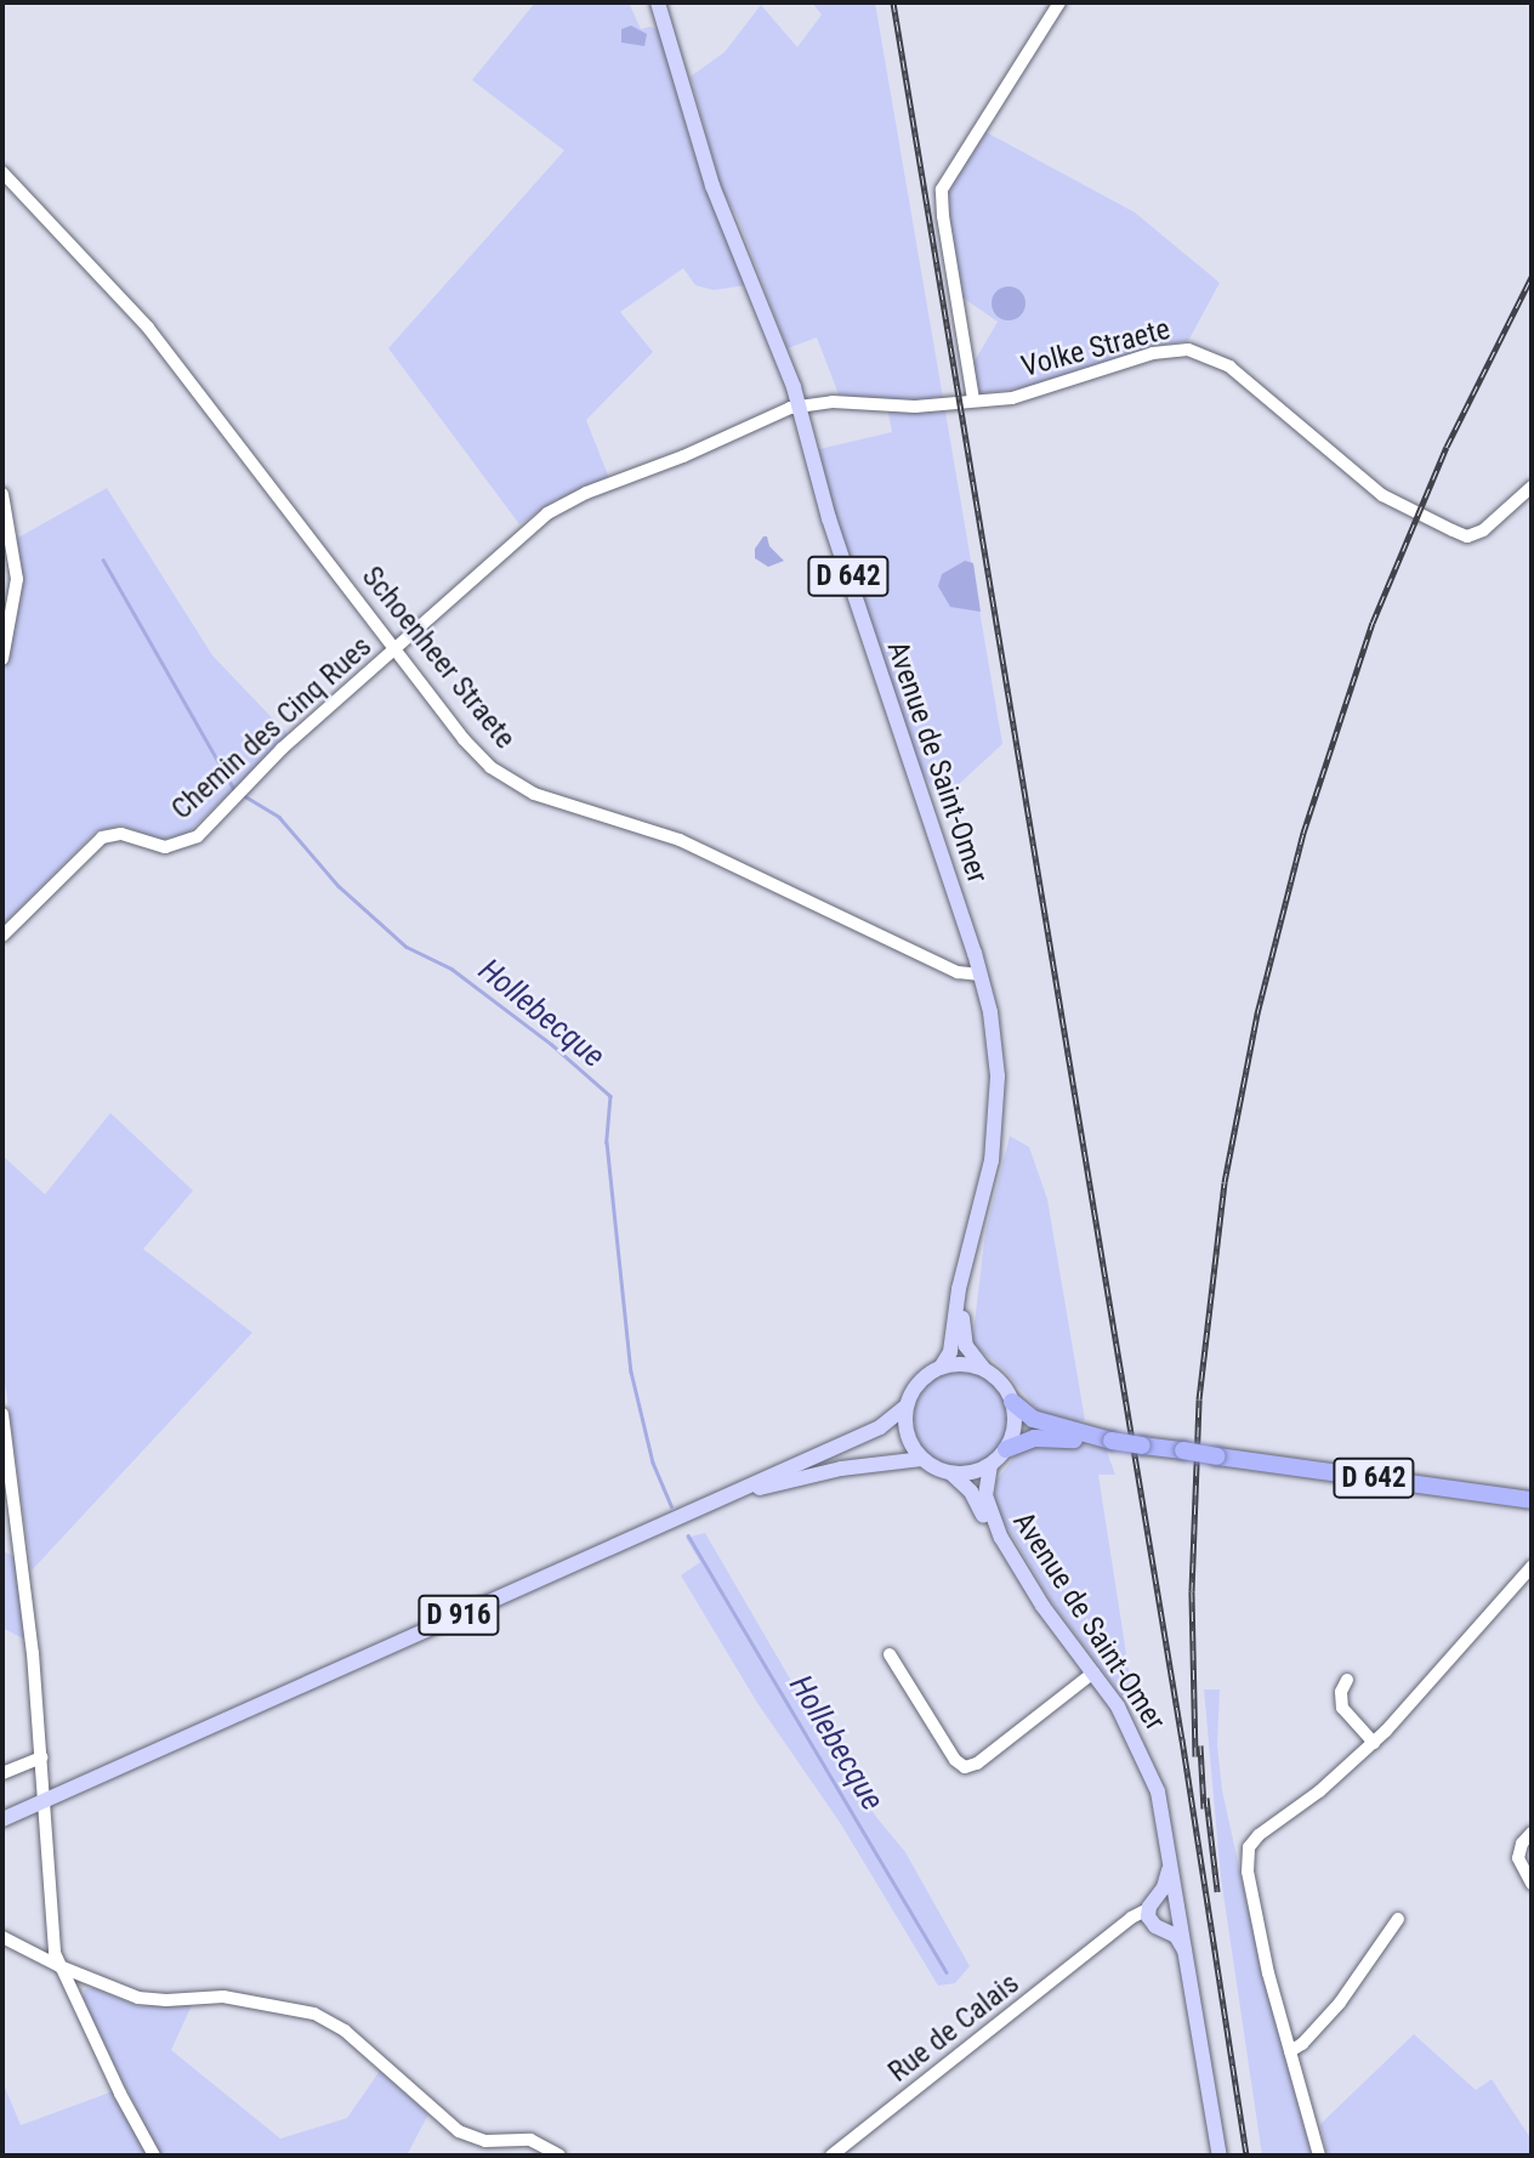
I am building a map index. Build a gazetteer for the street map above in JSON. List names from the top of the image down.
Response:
{
  "streets": {
    "highway": ["D 642"],
    "main road": ["Avenue de Saint-Omer", "D 916"],
    "street": [
      "Volke Straete",
      "Schoenheer Straete",
      "Chemin des Cinq Rues",
      "Rue de Calais"
    ]
  },
  "crossings": [
    ["Volke Straete", "Chemin des Cinq Rues"],
    ["Volke Straete", "Avenue de Saint-Omer"],
    ["Schoenheer Straete", "Chemin des Cinq Rues"],
    ["Schoenheer Straete", "Avenue de Saint-Omer"],
    ["Chemin des Cinq Rues", "Avenue de Saint-Omer"],
    ["Avenue de Saint-Omer", "D 916"],
    ["Avenue de Saint-Omer", "Rue de Calais"]
  ],
  "water": ["Hollebecque"]
}
